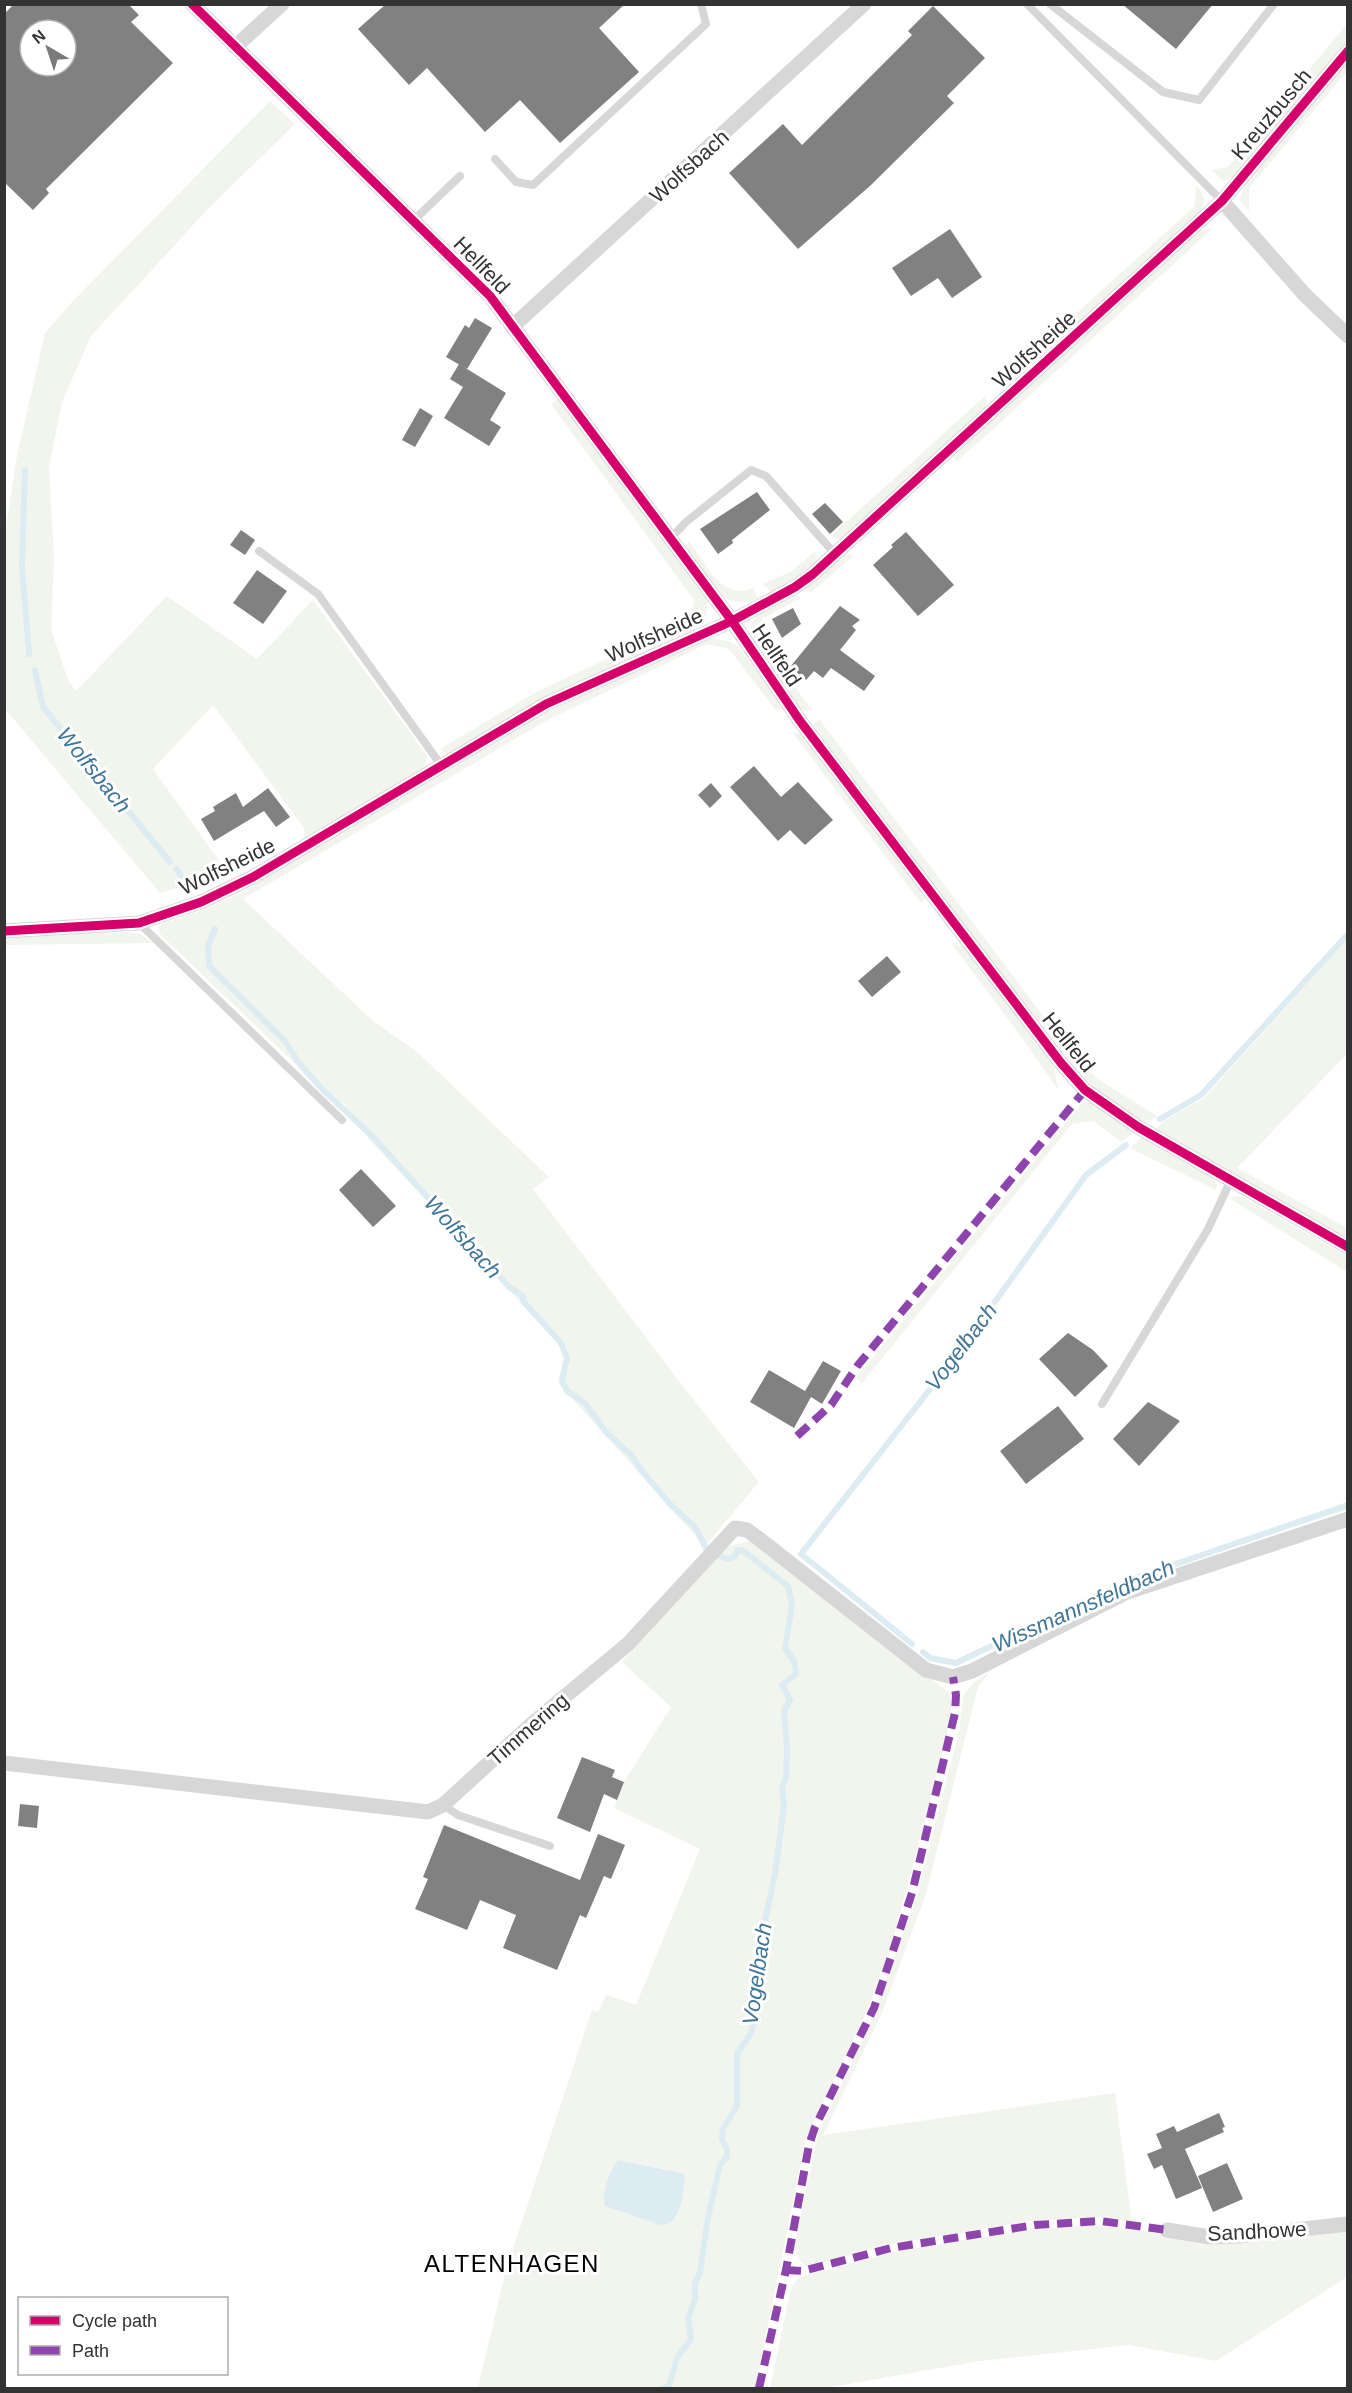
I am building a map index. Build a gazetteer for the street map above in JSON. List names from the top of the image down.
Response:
{
  "streets": {
    "street": [
      "Kreuzbusch",
      "Wolfsbach",
      "Hellfeld",
      "Wolfsheide",
      "Timmering",
      "Sandhowe"
    ]
  },
  "crossings": [
    ["Kreuzbusch", "Wolfsheide"],
    ["Wolfsbach", "Hellfeld"],
    ["Hellfeld", "Wolfsheide"]
  ],
  "districts": ["ALTENHAGEN"],
  "water": ["Wolfsbach", "Vogelbach", "Wissmannsfeldbach"],
  "legend": ["Cycle path", "Path"],
  "north": "top left"
}
